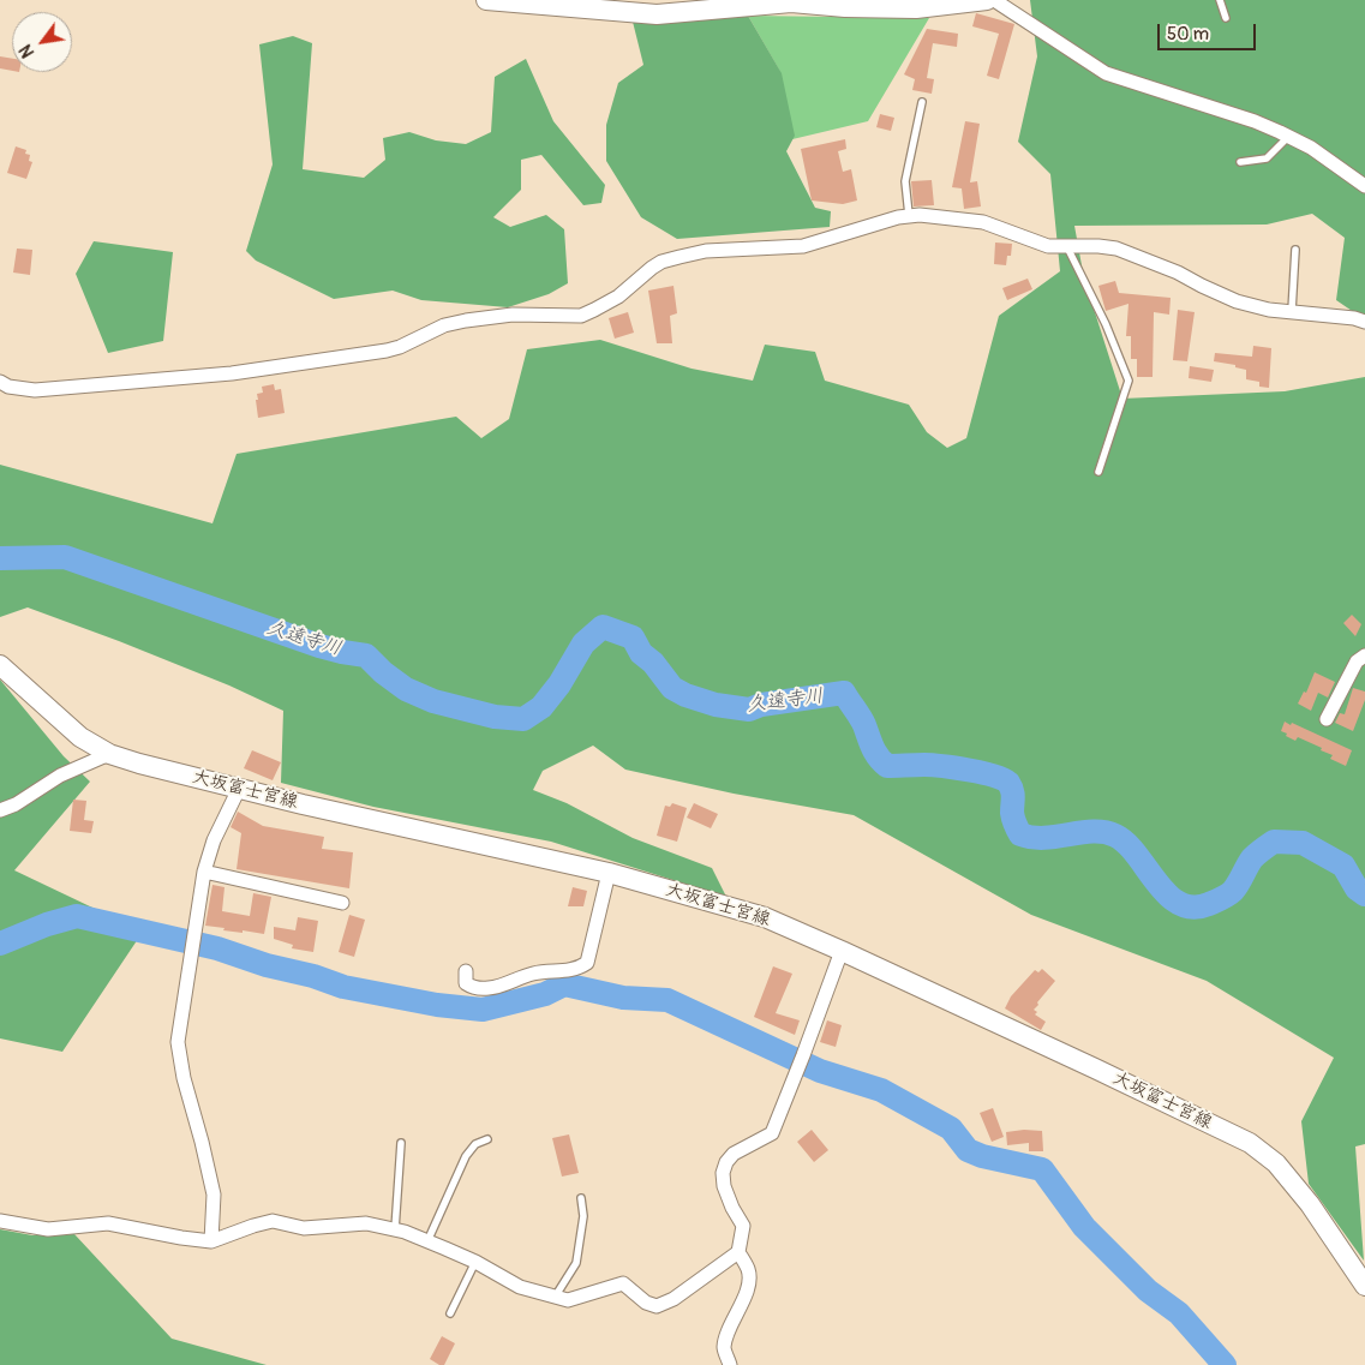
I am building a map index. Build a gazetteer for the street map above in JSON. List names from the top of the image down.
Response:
{
  "streets": {
    "main road": ["大坂富士宮線"]
  },
  "water": ["久遠寺川"],
  "scale_bar": "50 m",
  "north": "bottom left"
}
